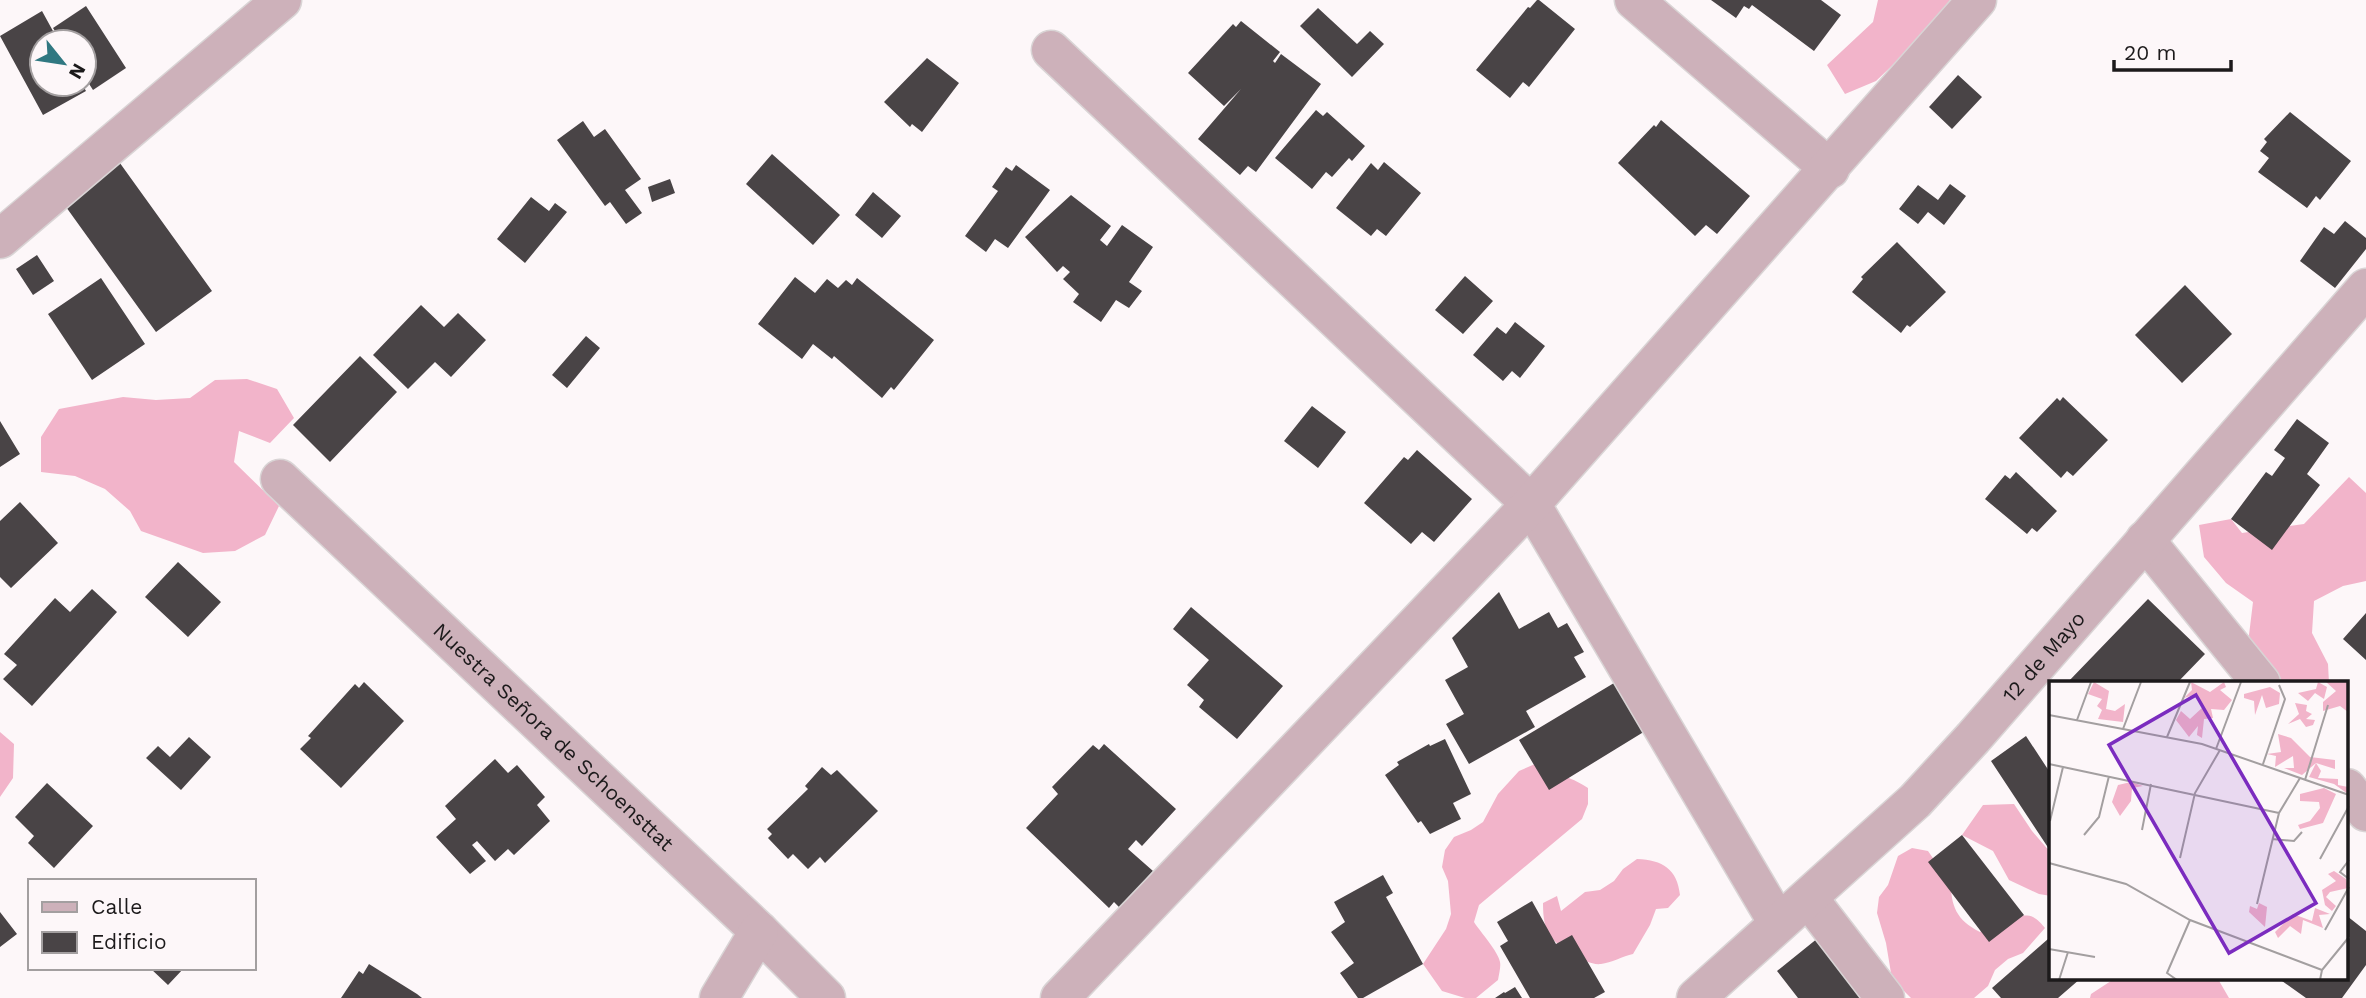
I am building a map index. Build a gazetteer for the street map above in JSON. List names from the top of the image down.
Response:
{
  "streets": {
    "street": ["12 de Mayo", "Nuestra Señora de Schoensttat"]
  },
  "legend": ["Calle", "Edificio"],
  "scale_bar": "20 m",
  "north": "bottom right"
}
